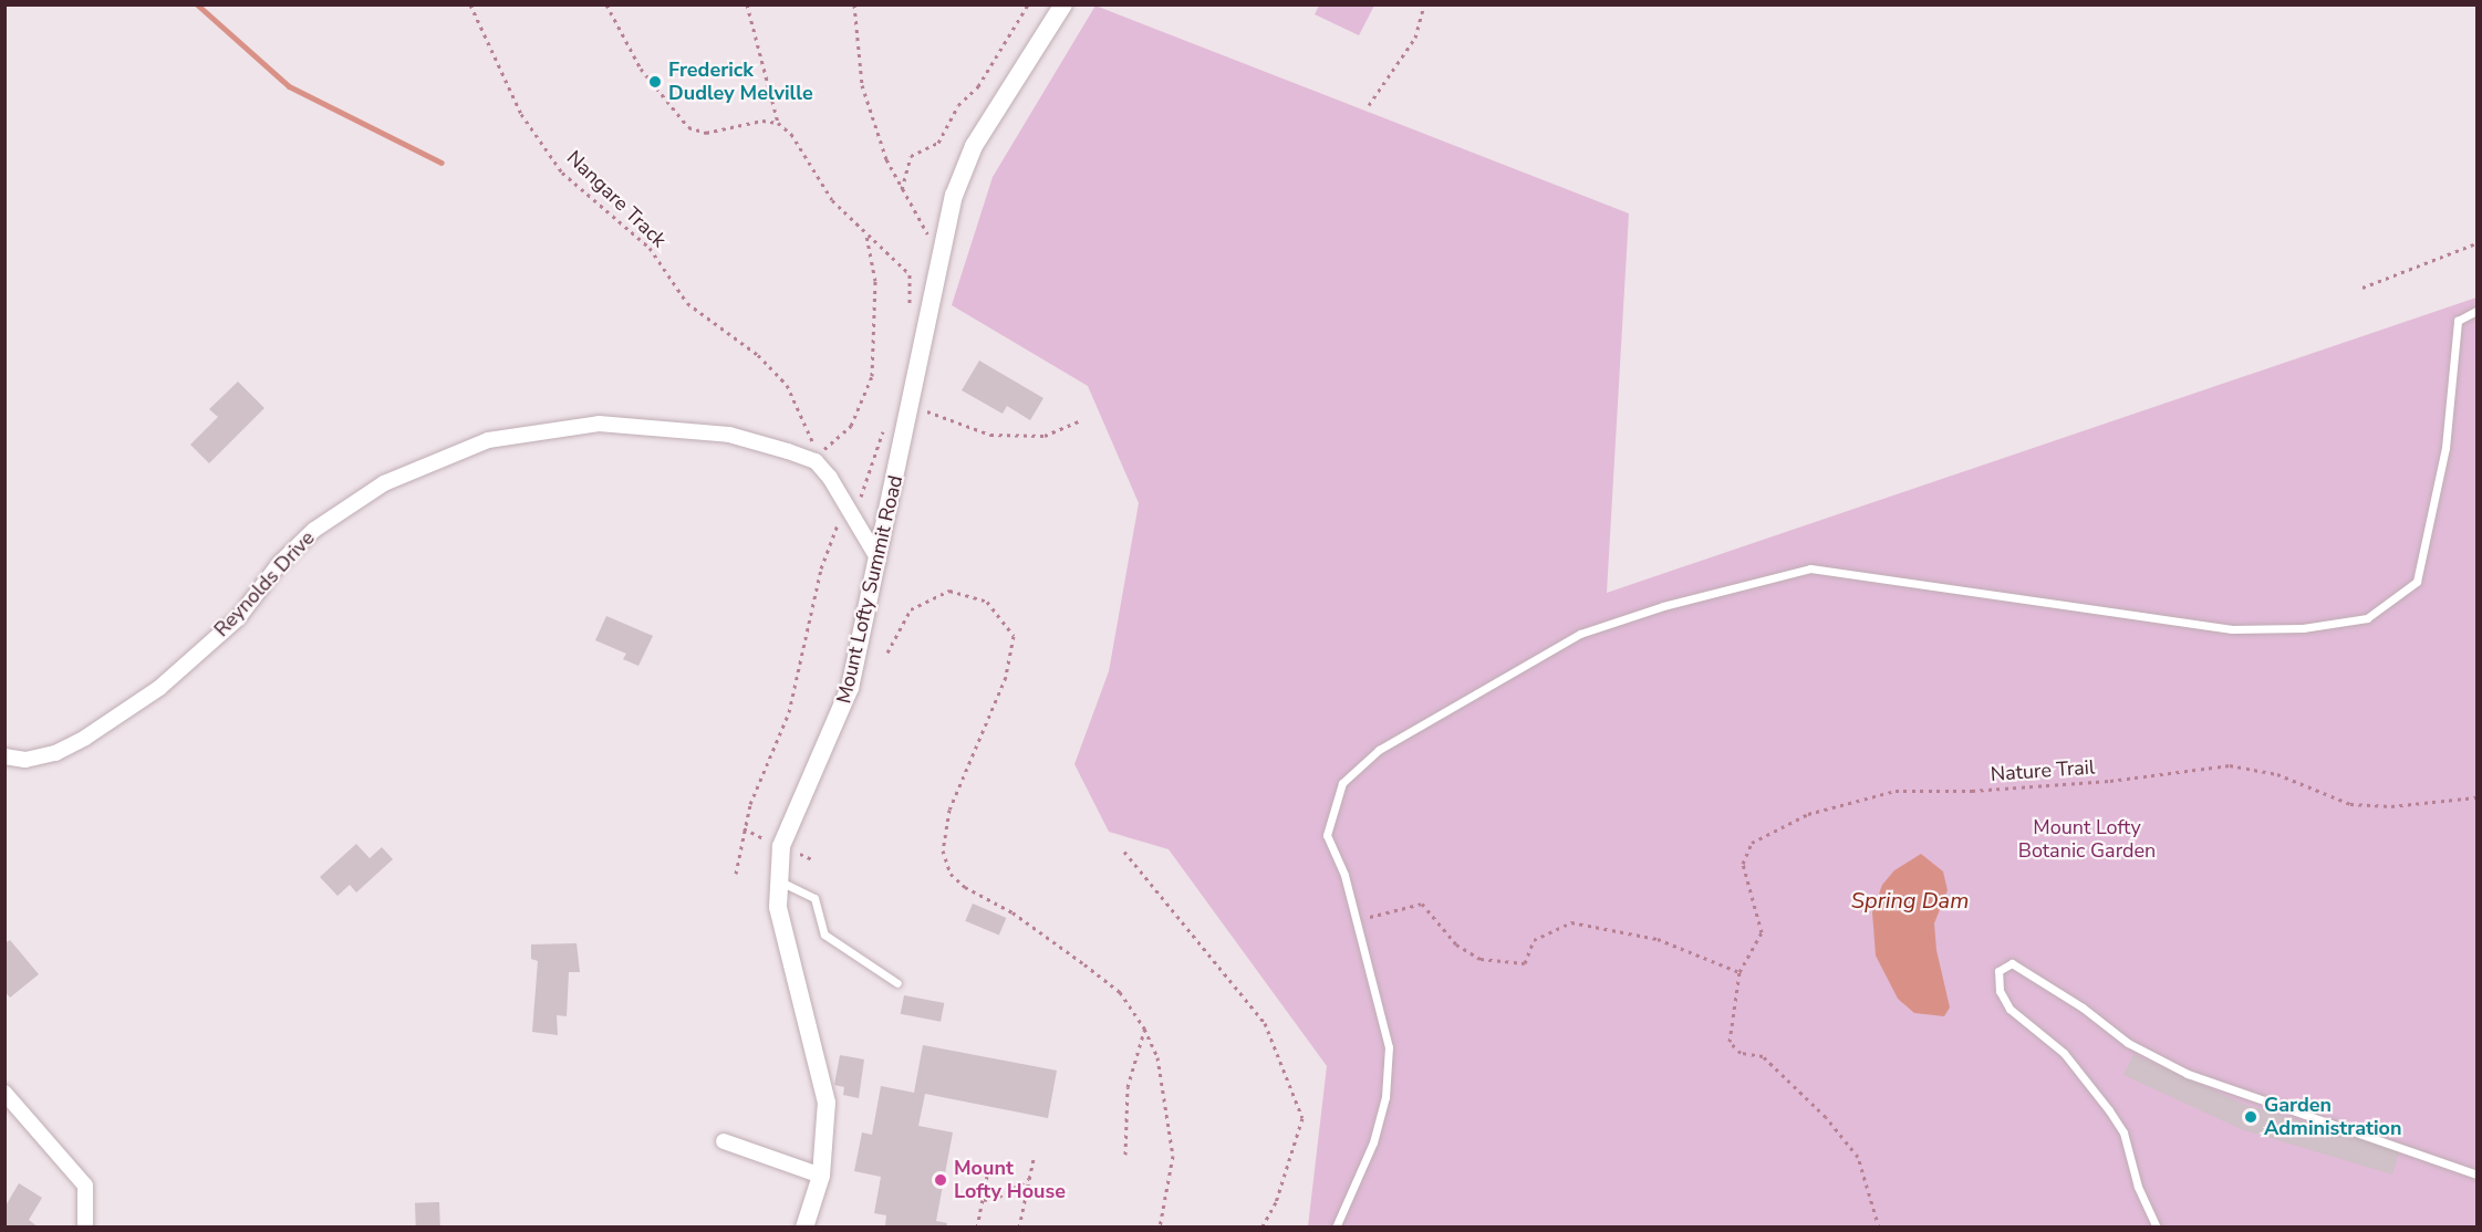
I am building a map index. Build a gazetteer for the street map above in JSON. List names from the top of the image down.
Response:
{
  "streets": {
    "main road": ["Mount Lofty Summit Road"],
    "street": ["Reynolds Drive"],
    "path": ["Nangare Track", "Nature Trail"]
  },
  "crossings": [
    ["Reynolds Drive", "Mount Lofty Summit Road"]
  ],
  "water": ["Spring Dam"],
  "parks": ["Mount Lofty Botanic Garden"],
  "places": ["Frederick Dudley Melville", "Garden Administration", "Mount Lofty House"]
}
